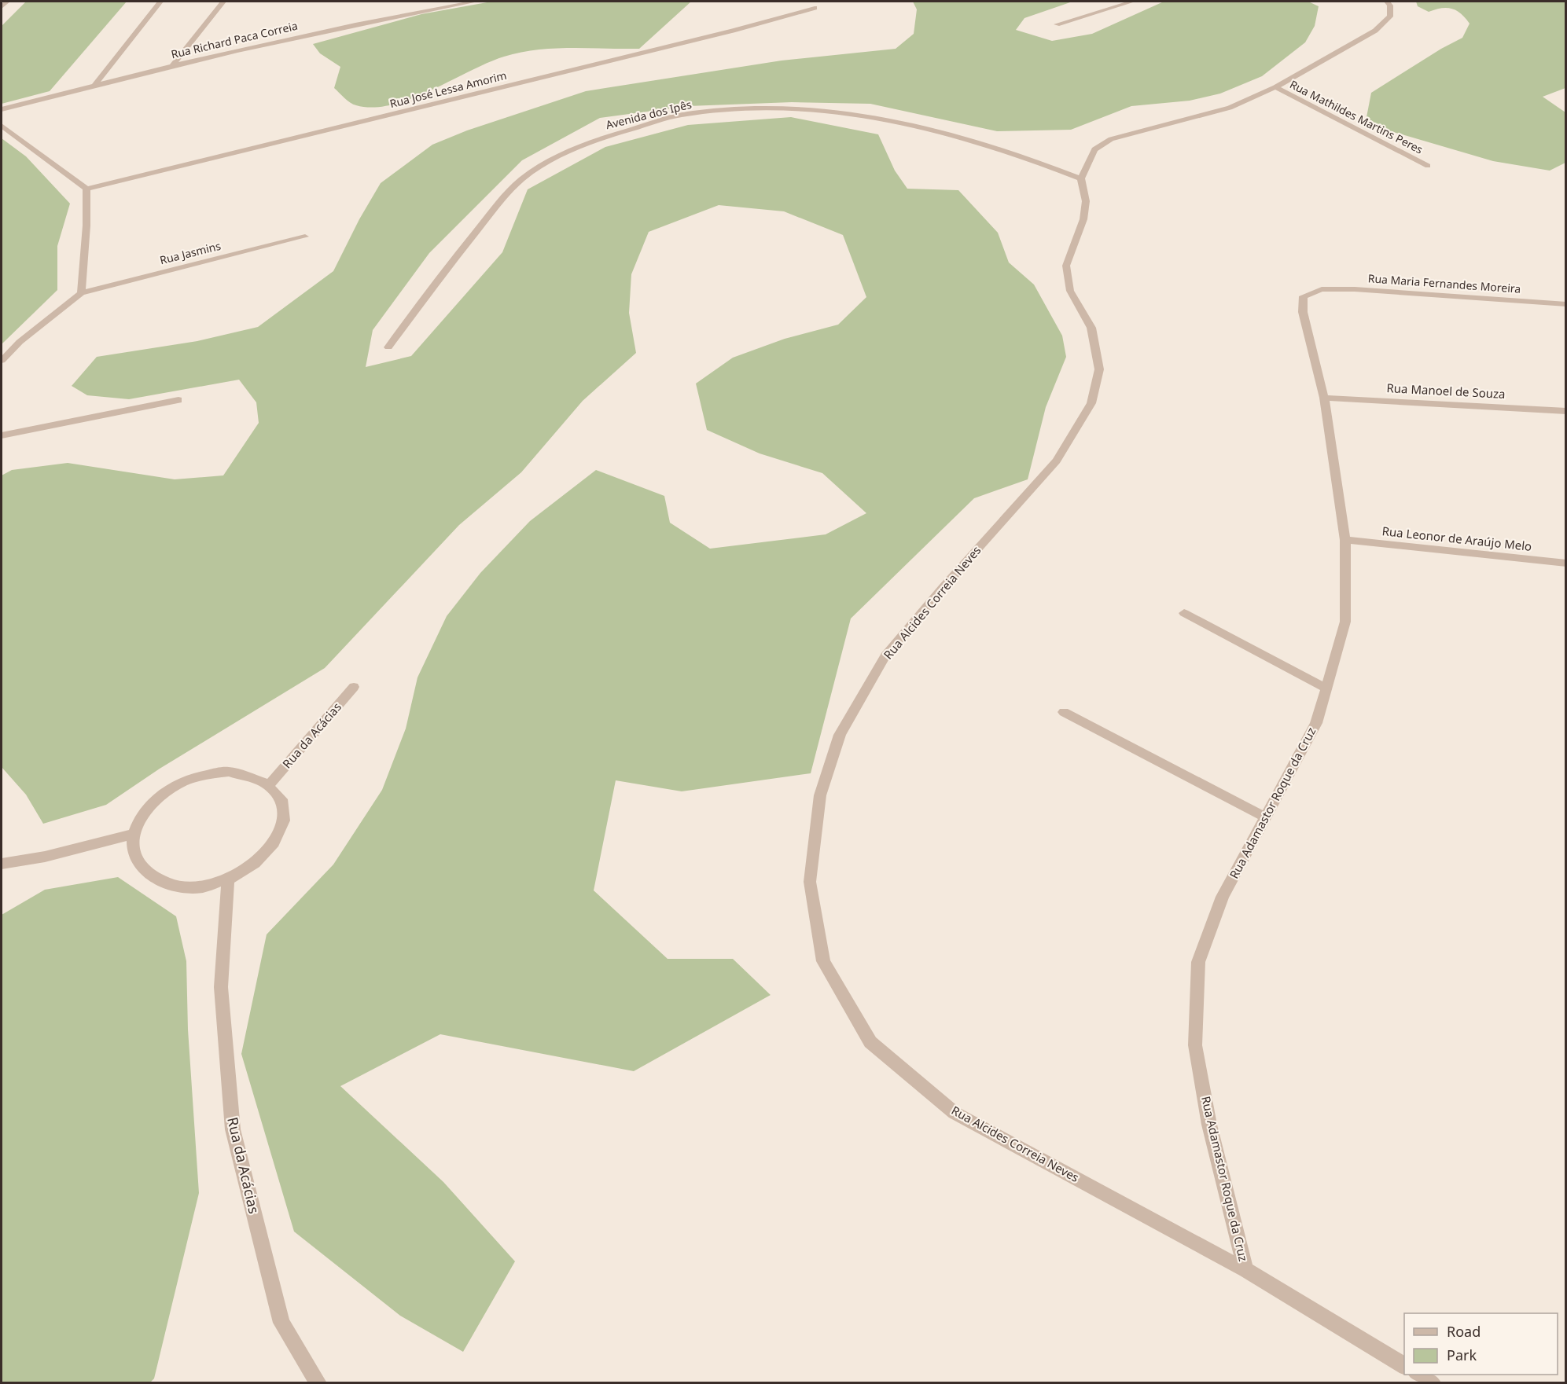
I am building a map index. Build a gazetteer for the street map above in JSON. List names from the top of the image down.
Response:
{
  "streets": {
    "street": [
      "Rua Richard Paca Correia",
      "Rua José Lessa Amorim",
      "Avenida dos Ipês",
      "Rua Mathildes Martins Peres",
      "Rua Jasmins",
      "Rua Maria Fernandes Moreira",
      "Rua Manoel de Souza",
      "Rua Leonor de Araújo Melo",
      "Rua Alcides Correia Neves",
      "Rua da Acácias",
      "Rua Adamastor Roque da Cruz"
    ]
  },
  "crossings": [
    ["Avenida dos Ipês", "Rua Mathildes Martins Peres"],
    ["Avenida dos Ipês", "Rua Alcides Correia Neves"],
    ["Rua Mathildes Martins Peres", "Rua Alcides Correia Neves"],
    ["Rua Maria Fernandes Moreira", "Rua Adamastor Roque da Cruz"],
    ["Rua Manoel de Souza", "Rua Adamastor Roque da Cruz"],
    ["Rua Leonor de Araújo Melo", "Rua Adamastor Roque da Cruz"],
    ["Rua Alcides Correia Neves", "Rua Adamastor Roque da Cruz"]
  ],
  "legend": ["Road", "Park"]
}
